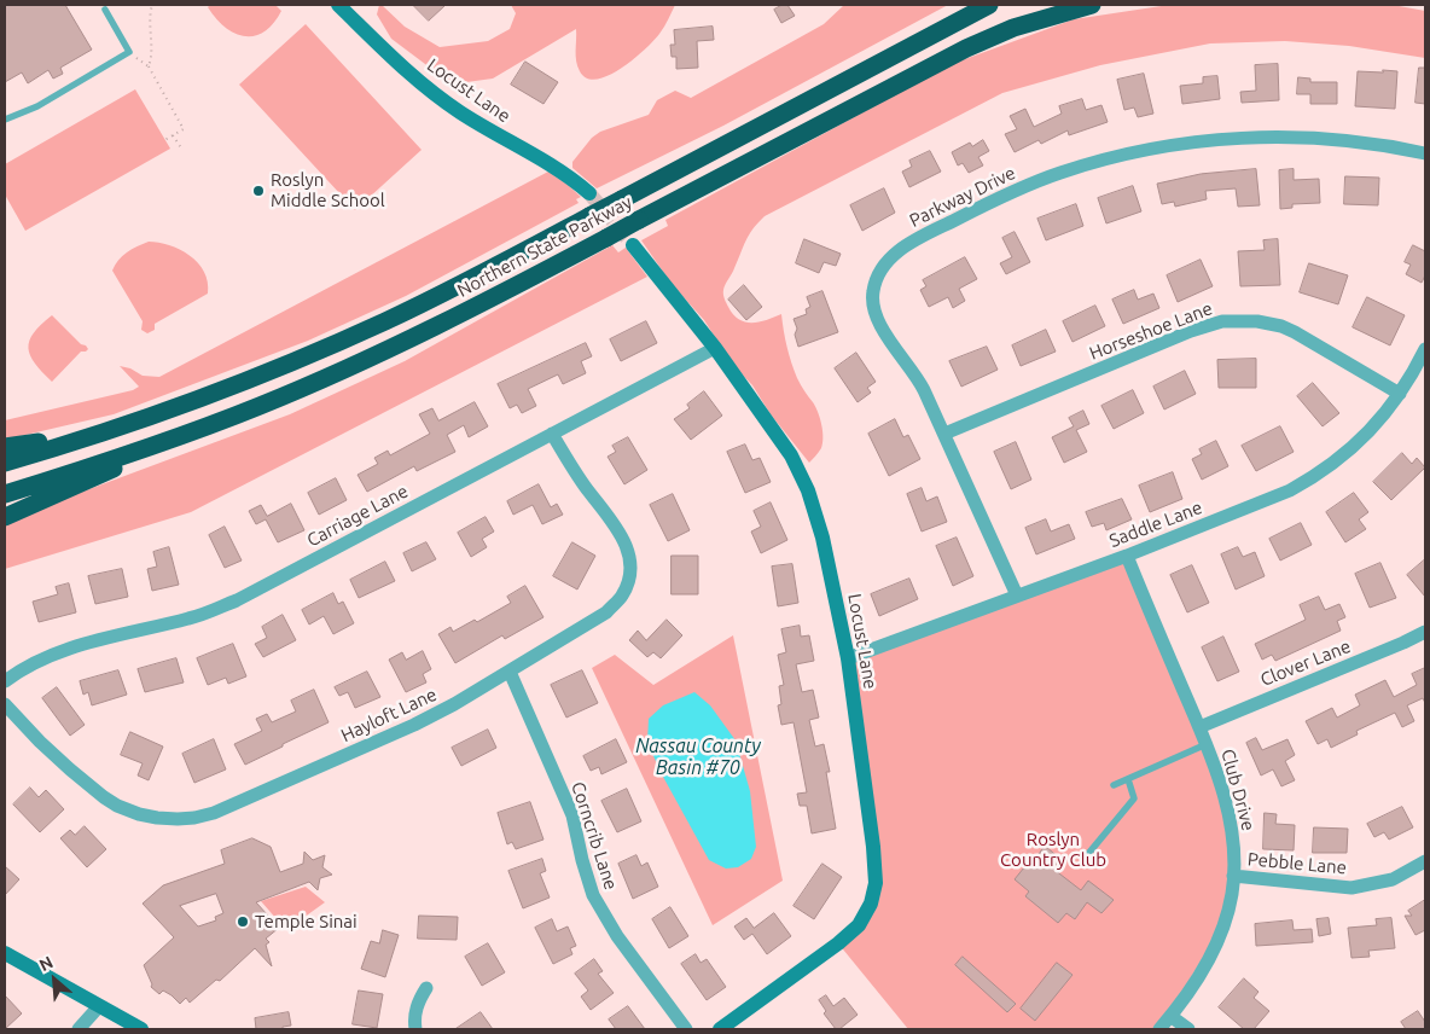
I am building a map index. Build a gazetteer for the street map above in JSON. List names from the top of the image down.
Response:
{
  "streets": {
    "highway": ["Northern State Parkway"],
    "street": [
      "Locust Lane",
      "Parkway Drive",
      "Horseshoe Lane",
      "Carriage Lane",
      "Saddle Lane",
      "Clover Lane",
      "Hayloft Lane",
      "Club Drive",
      "Corncrib Lane",
      "Pebble Lane"
    ]
  },
  "crossings": [
    ["Locust Lane", "Carriage Lane"],
    ["Locust Lane", "Saddle Lane"],
    ["Parkway Drive", "Horseshoe Lane"],
    ["Parkway Drive", "Saddle Lane"],
    ["Horseshoe Lane", "Saddle Lane"],
    ["Carriage Lane", "Hayloft Lane"],
    ["Saddle Lane", "Club Drive"],
    ["Clover Lane", "Club Drive"],
    ["Hayloft Lane", "Corncrib Lane"],
    ["Club Drive", "Pebble Lane"]
  ],
  "water": ["Nassau County Basin #70"],
  "parks": ["Roslyn Country Club"],
  "places": ["Roslyn Middle School", "Temple Sinai"],
  "north": "top left"
}
